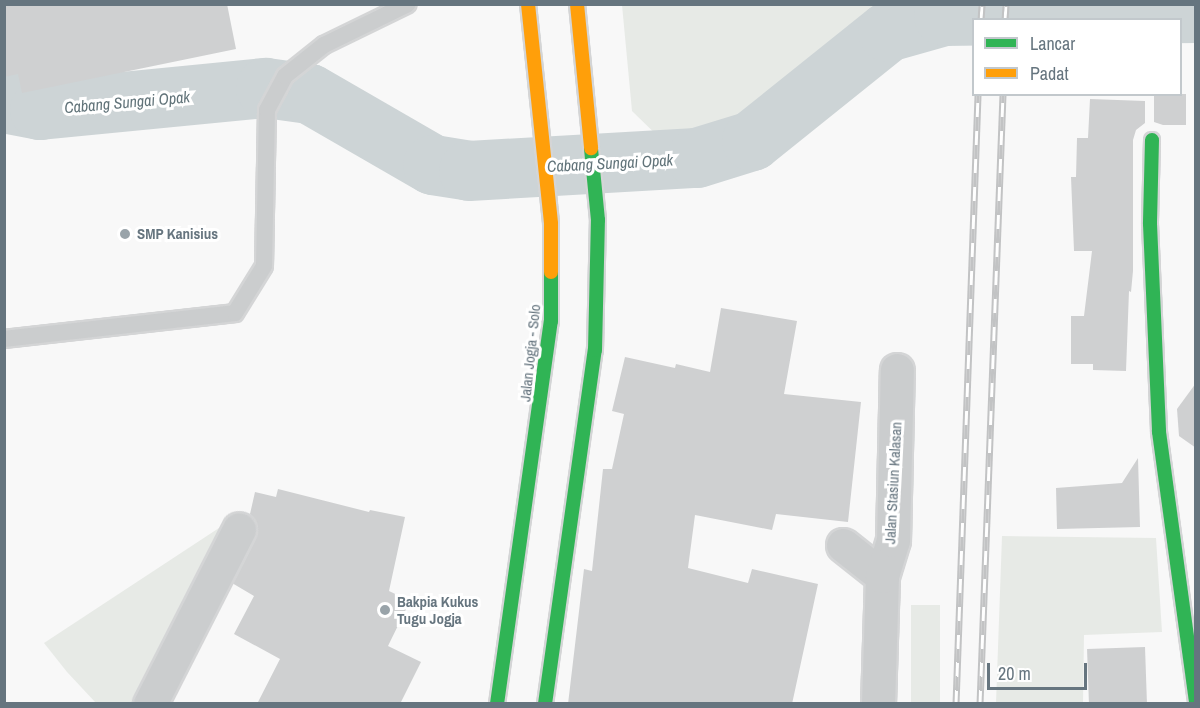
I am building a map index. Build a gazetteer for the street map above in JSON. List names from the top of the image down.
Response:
{
  "streets": {
    "main road": ["Jalan Jogja - Solo"],
    "street": ["Jalan Stasiun Kalasan"]
  },
  "water": ["Cabang Sungai Opak"],
  "places": ["SMP Kanisius", "Bakpia Kukus Tugu Jogja"],
  "legend": ["Lancar", "Padat"],
  "scale_bar": "20 m"
}
